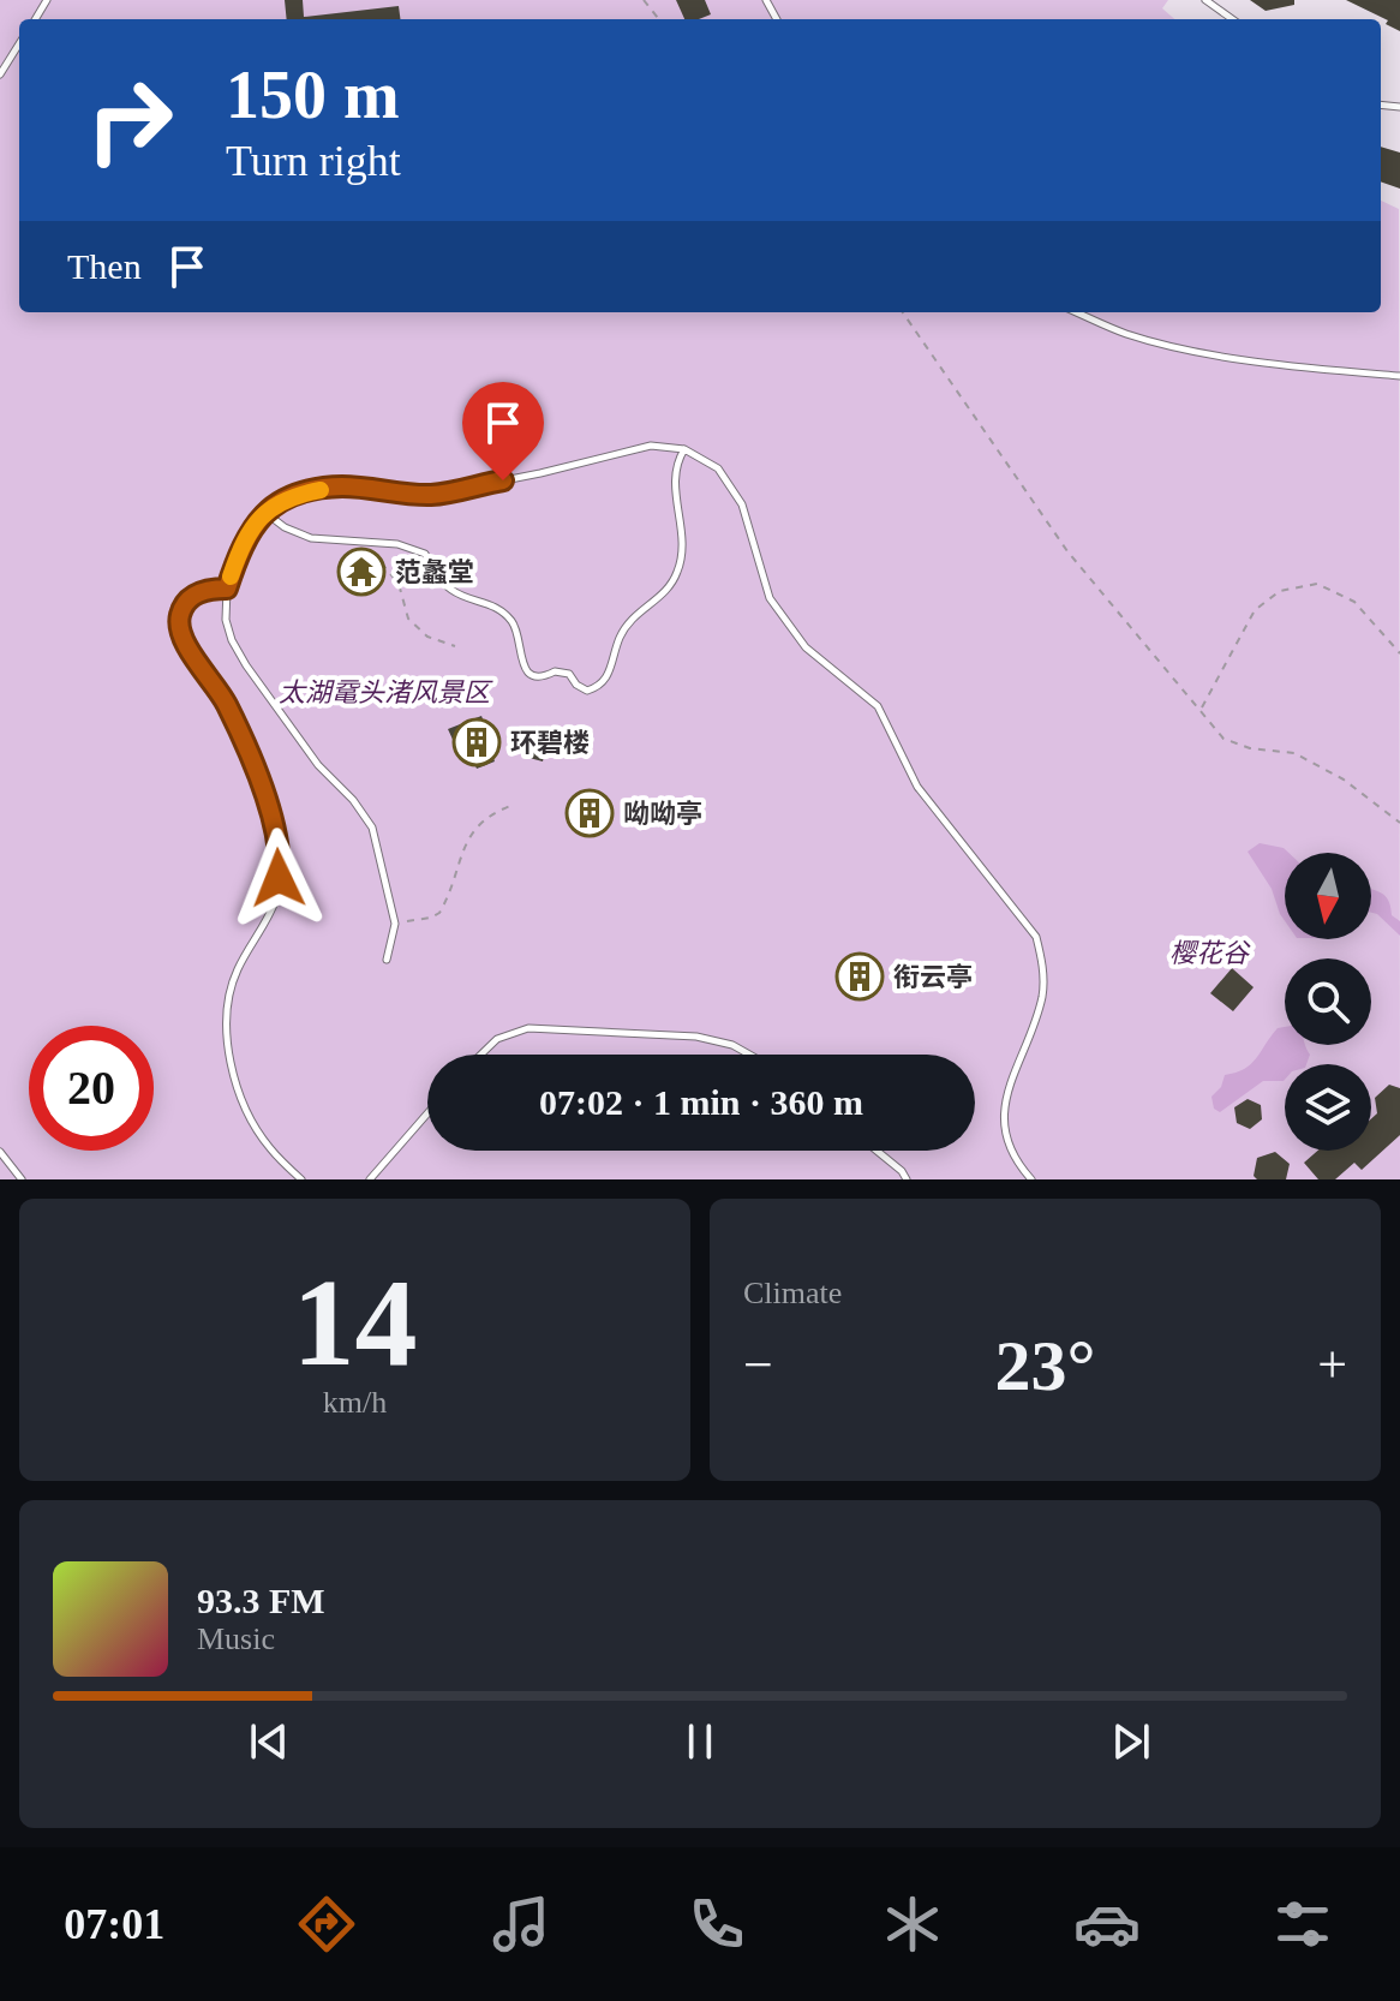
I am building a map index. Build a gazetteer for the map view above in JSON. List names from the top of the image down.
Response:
{
  "parks": ["太湖鼋头渚风景区", "樱花谷"],
  "places": {
    "temple": ["范蠡堂"],
    "building": ["环碧楼", "呦呦亭", "衔云亭"]
  },
  "north": "bottom",
  "page": {
    "turn": ["150 m", "Turn right"],
    "then": "Then",
    "limit": "20",
    "trip": "07:02 · 1 min · 360 m",
    "tile": [
      ["14", "km/h"],
      "Climate"
    ],
    "heat": ["−", "23°", "+"],
    "song": ["93.3 FM", "Music"],
    "tabs": "07:01"
  }
}
